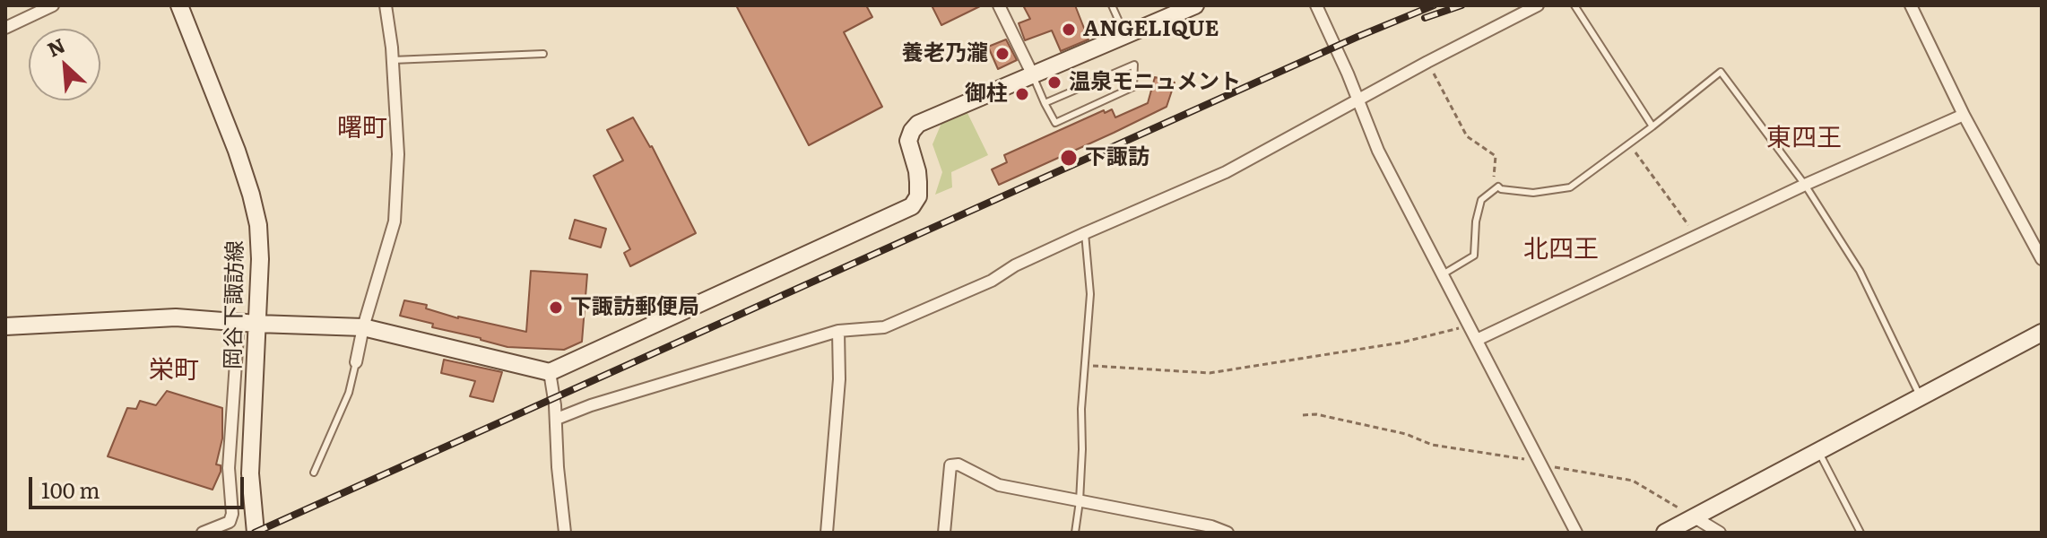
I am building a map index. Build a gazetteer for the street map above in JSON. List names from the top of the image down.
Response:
{
  "streets": {
    "street": ["岡谷下諏訪線"]
  },
  "districts": [
    "曙町",
    "東四王",
    "北四王",
    "栄町"
  ],
  "places": [
    "ANGELIQUE",
    "養老乃瀧",
    "温泉モニュメント",
    "御柱",
    "下諏訪",
    "下諏訪郵便局"
  ],
  "scale_bar": "100 m",
  "north": "top left"
}
